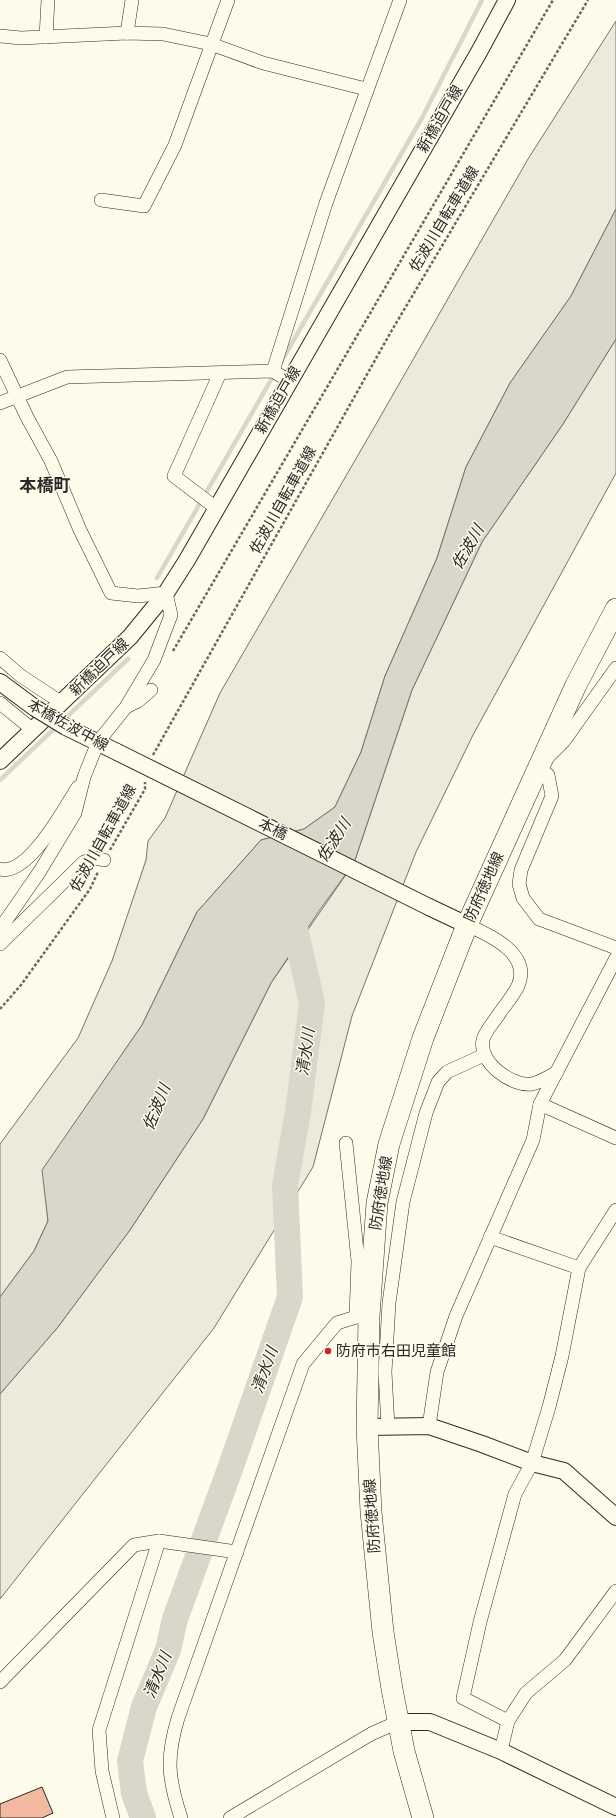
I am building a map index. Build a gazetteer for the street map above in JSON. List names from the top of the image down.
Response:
{
  "streets": {
    "main road": ["防府徳地線"],
    "street": ["新橋迫戸線", "本橋佐波中線", "本橋"],
    "path": ["佐波川自転車道線"]
  },
  "crossings": [
    ["本橋佐波中線", "本橋"],
    ["本橋", "防府徳地線"]
  ],
  "districts": ["本橋町"],
  "water": ["佐波川", "清水川"],
  "places": ["防府市右田児童館"]
}
